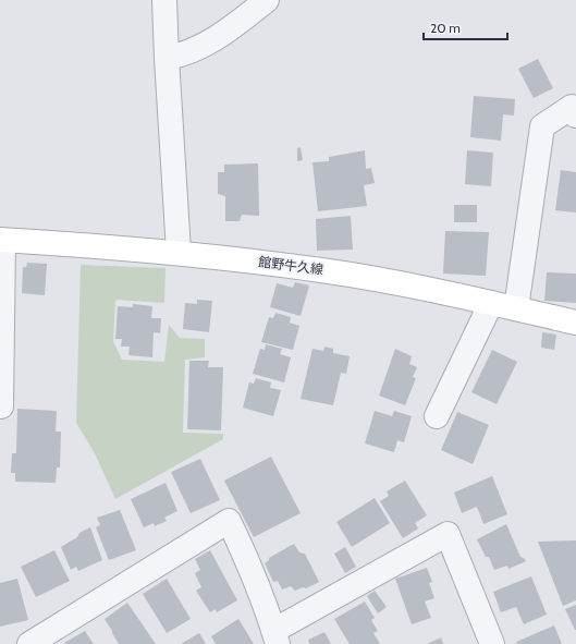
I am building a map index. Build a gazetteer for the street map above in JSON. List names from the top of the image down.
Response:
{
  "streets": {
    "main road": ["館野牛久線"]
  },
  "scale_bar": "20 m"
}
